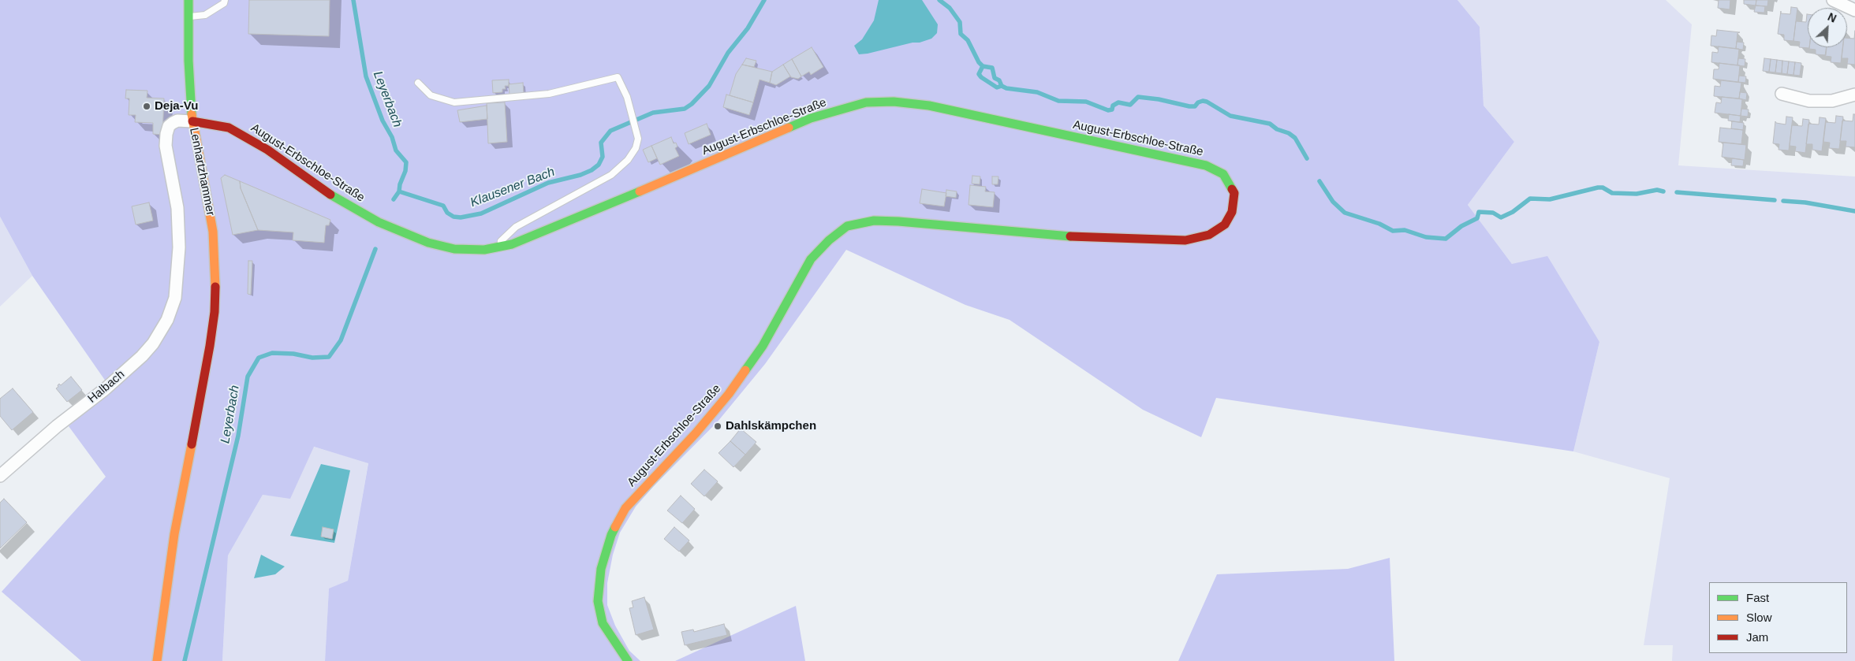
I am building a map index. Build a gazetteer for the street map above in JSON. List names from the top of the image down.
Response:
{
  "streets": {
    "main road": ["August-Erbschloe-Straße", "Lenhartzhammer"],
    "street": ["Halbach"]
  },
  "crossings": [
    ["August-Erbschloe-Straße", "Lenhartzhammer"],
    ["Lenhartzhammer", "Halbach"]
  ],
  "water": ["Leyerbach", "Klausener Bach"],
  "places": ["Deja-Vu", "Dahlskämpchen"],
  "legend": ["Fast", "Slow", "Jam"],
  "north": "top right"
}
